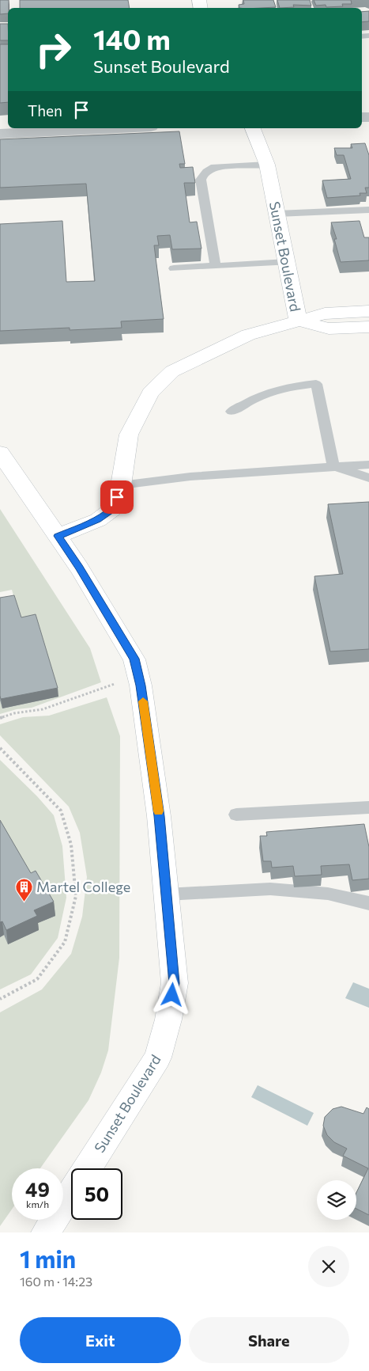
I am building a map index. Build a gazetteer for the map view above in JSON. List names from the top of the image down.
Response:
{
  "streets": {
    "street": ["Sunset Boulevard"]
  },
  "places": {
    "building": ["Martel College"]
  },
  "page": {
    "turn": ["140 m", "Sunset Boulevard"],
    "then": "Then",
    "speed": "49 km/h",
    "limit": "50",
    "heading": ["1 min", "160 m · 14:23"],
    "buttons": ["Exit", "Share"]
  }
}
